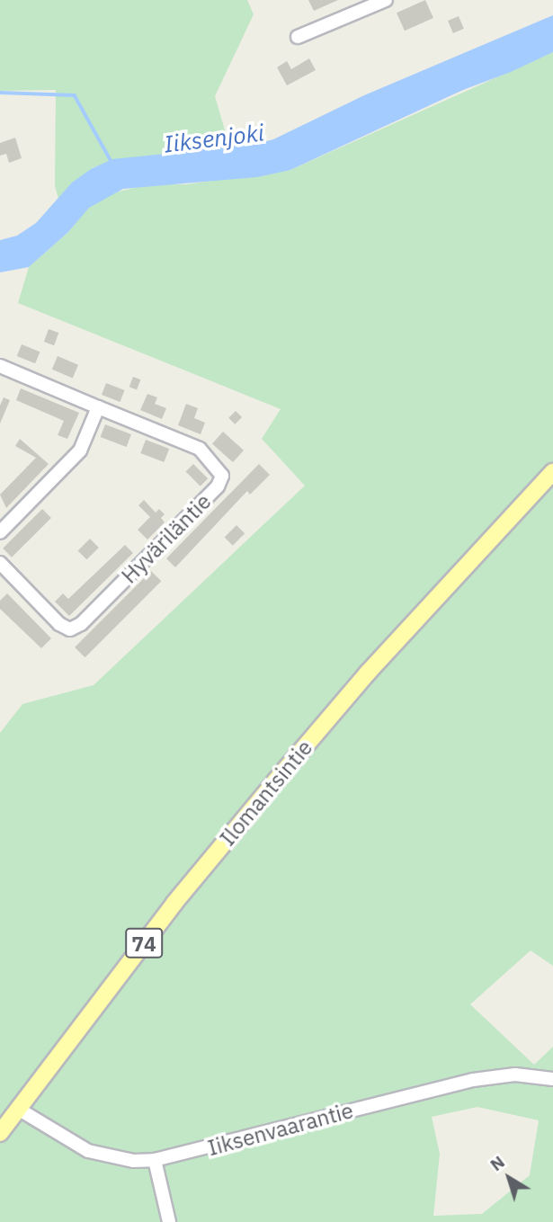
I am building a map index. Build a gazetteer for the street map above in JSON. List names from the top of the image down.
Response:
{
  "streets": {
    "main road": ["Ilomantsintie", "74"],
    "street": ["Hyväriläntie", "Iiksenvaarantie"]
  },
  "crossings": [
    ["Ilomantsintie", "Iiksenvaarantie"]
  ],
  "water": ["Iiksenjoki"],
  "north": "top left"
}
